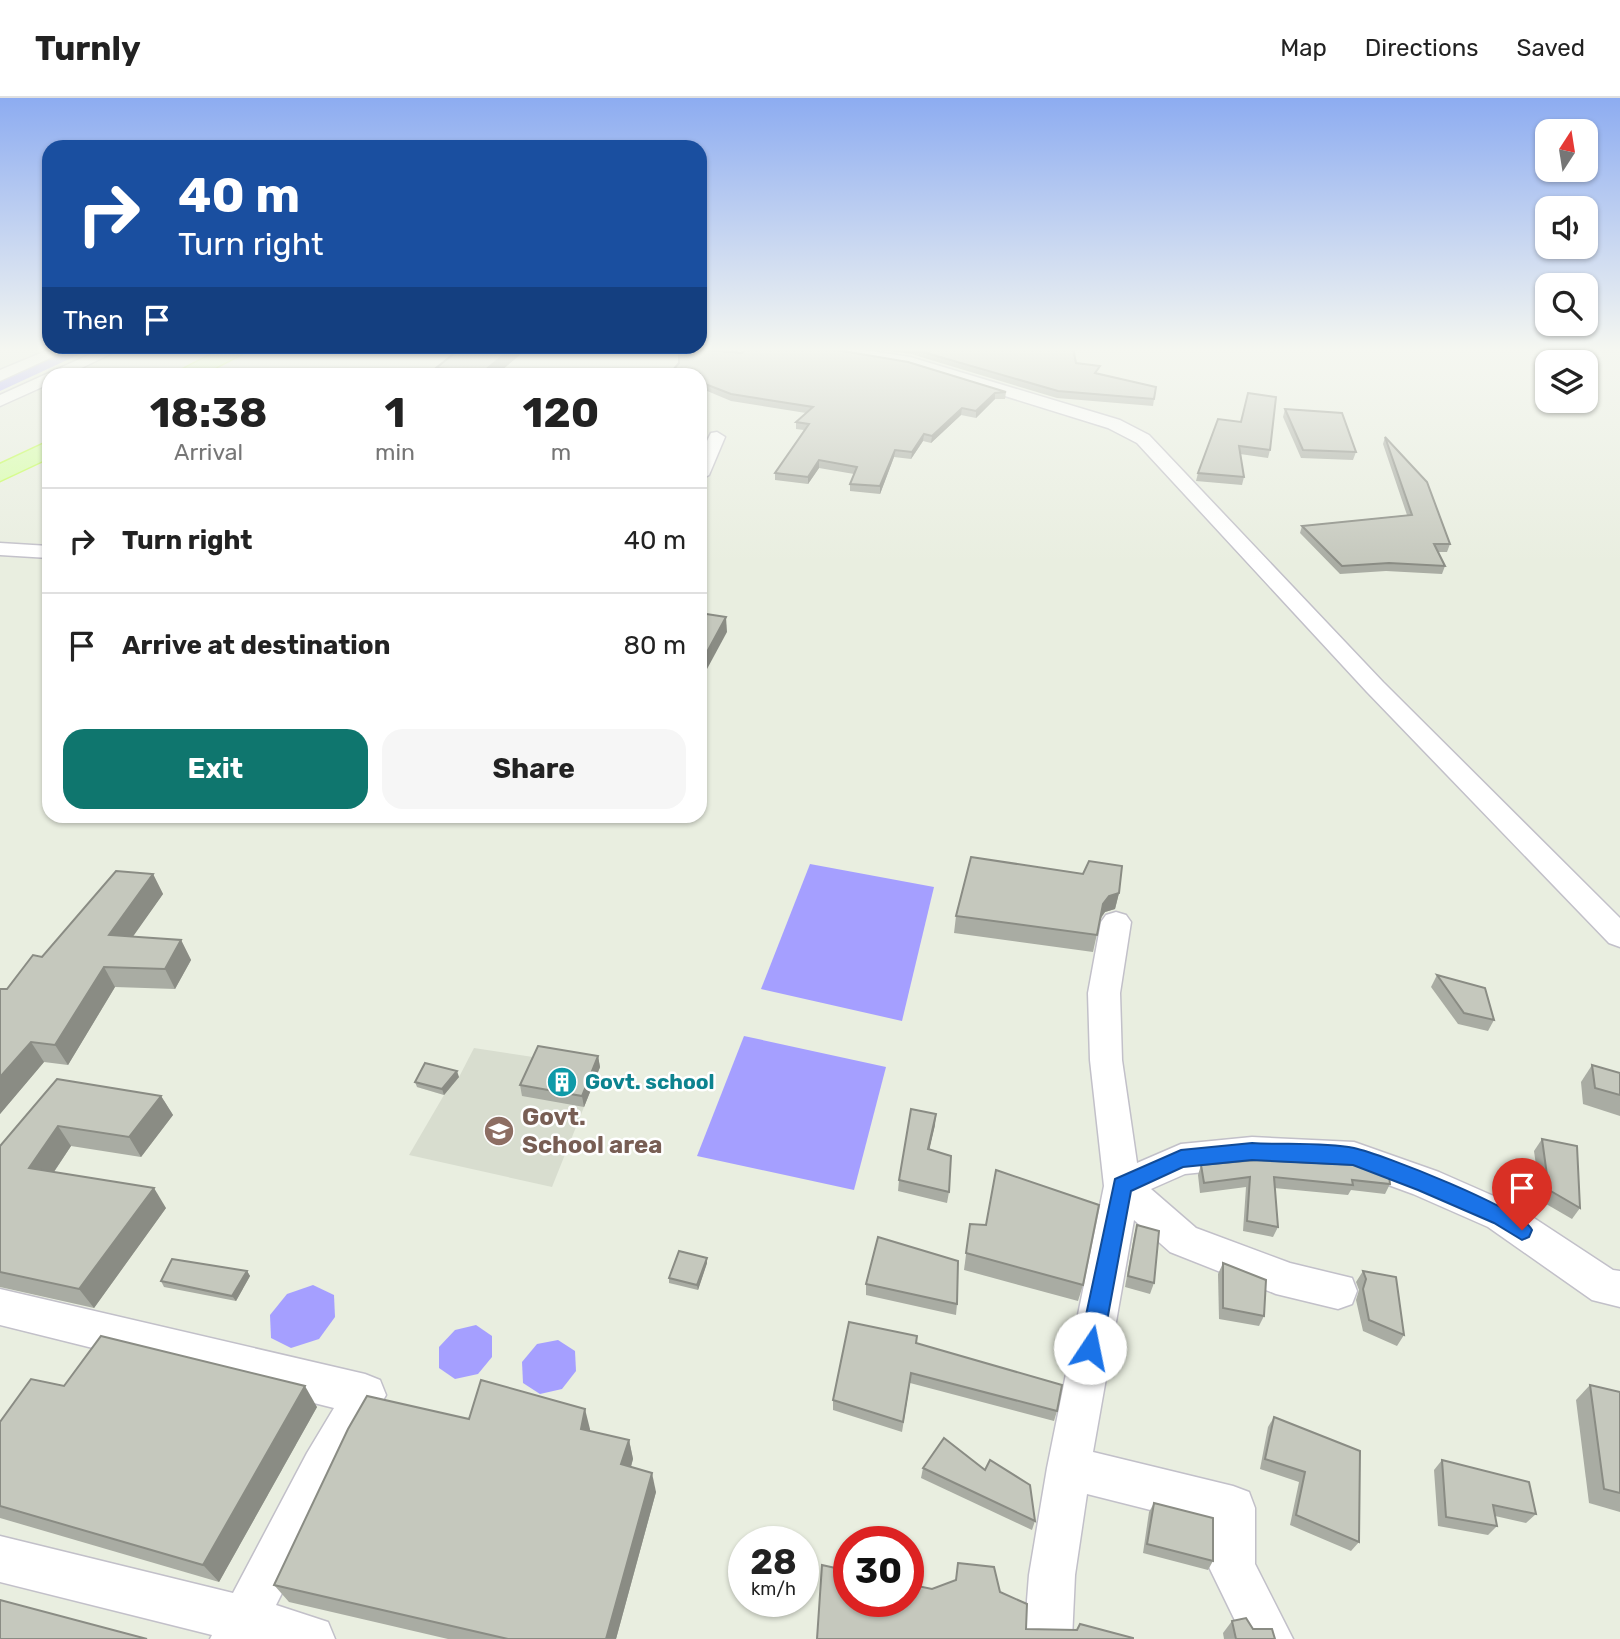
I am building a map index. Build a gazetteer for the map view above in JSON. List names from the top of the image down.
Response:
{
  "places": {
    "building": ["Govt. school"],
    "school or university": ["Govt. School area"]
  },
  "north": "top",
  "page": {
    "header": "Turnly",
    "nav": ["Map", "Directions", "Saved"],
    "turn": ["40 m", "Turn right"],
    "then": "Then",
    "eta": [
      "18:38",
      "Arrival",
      "1",
      "min",
      "120",
      "m"
    ],
    "list": [
      {
        "name": "Turn right",
        "value": "40 m"
      },
      {
        "name": "Arrive at destination",
        "value": "80 m"
      }
    ],
    "buttons": ["Exit", "Share"],
    "speed": "28 km/h",
    "limit": "30"
  }
}
